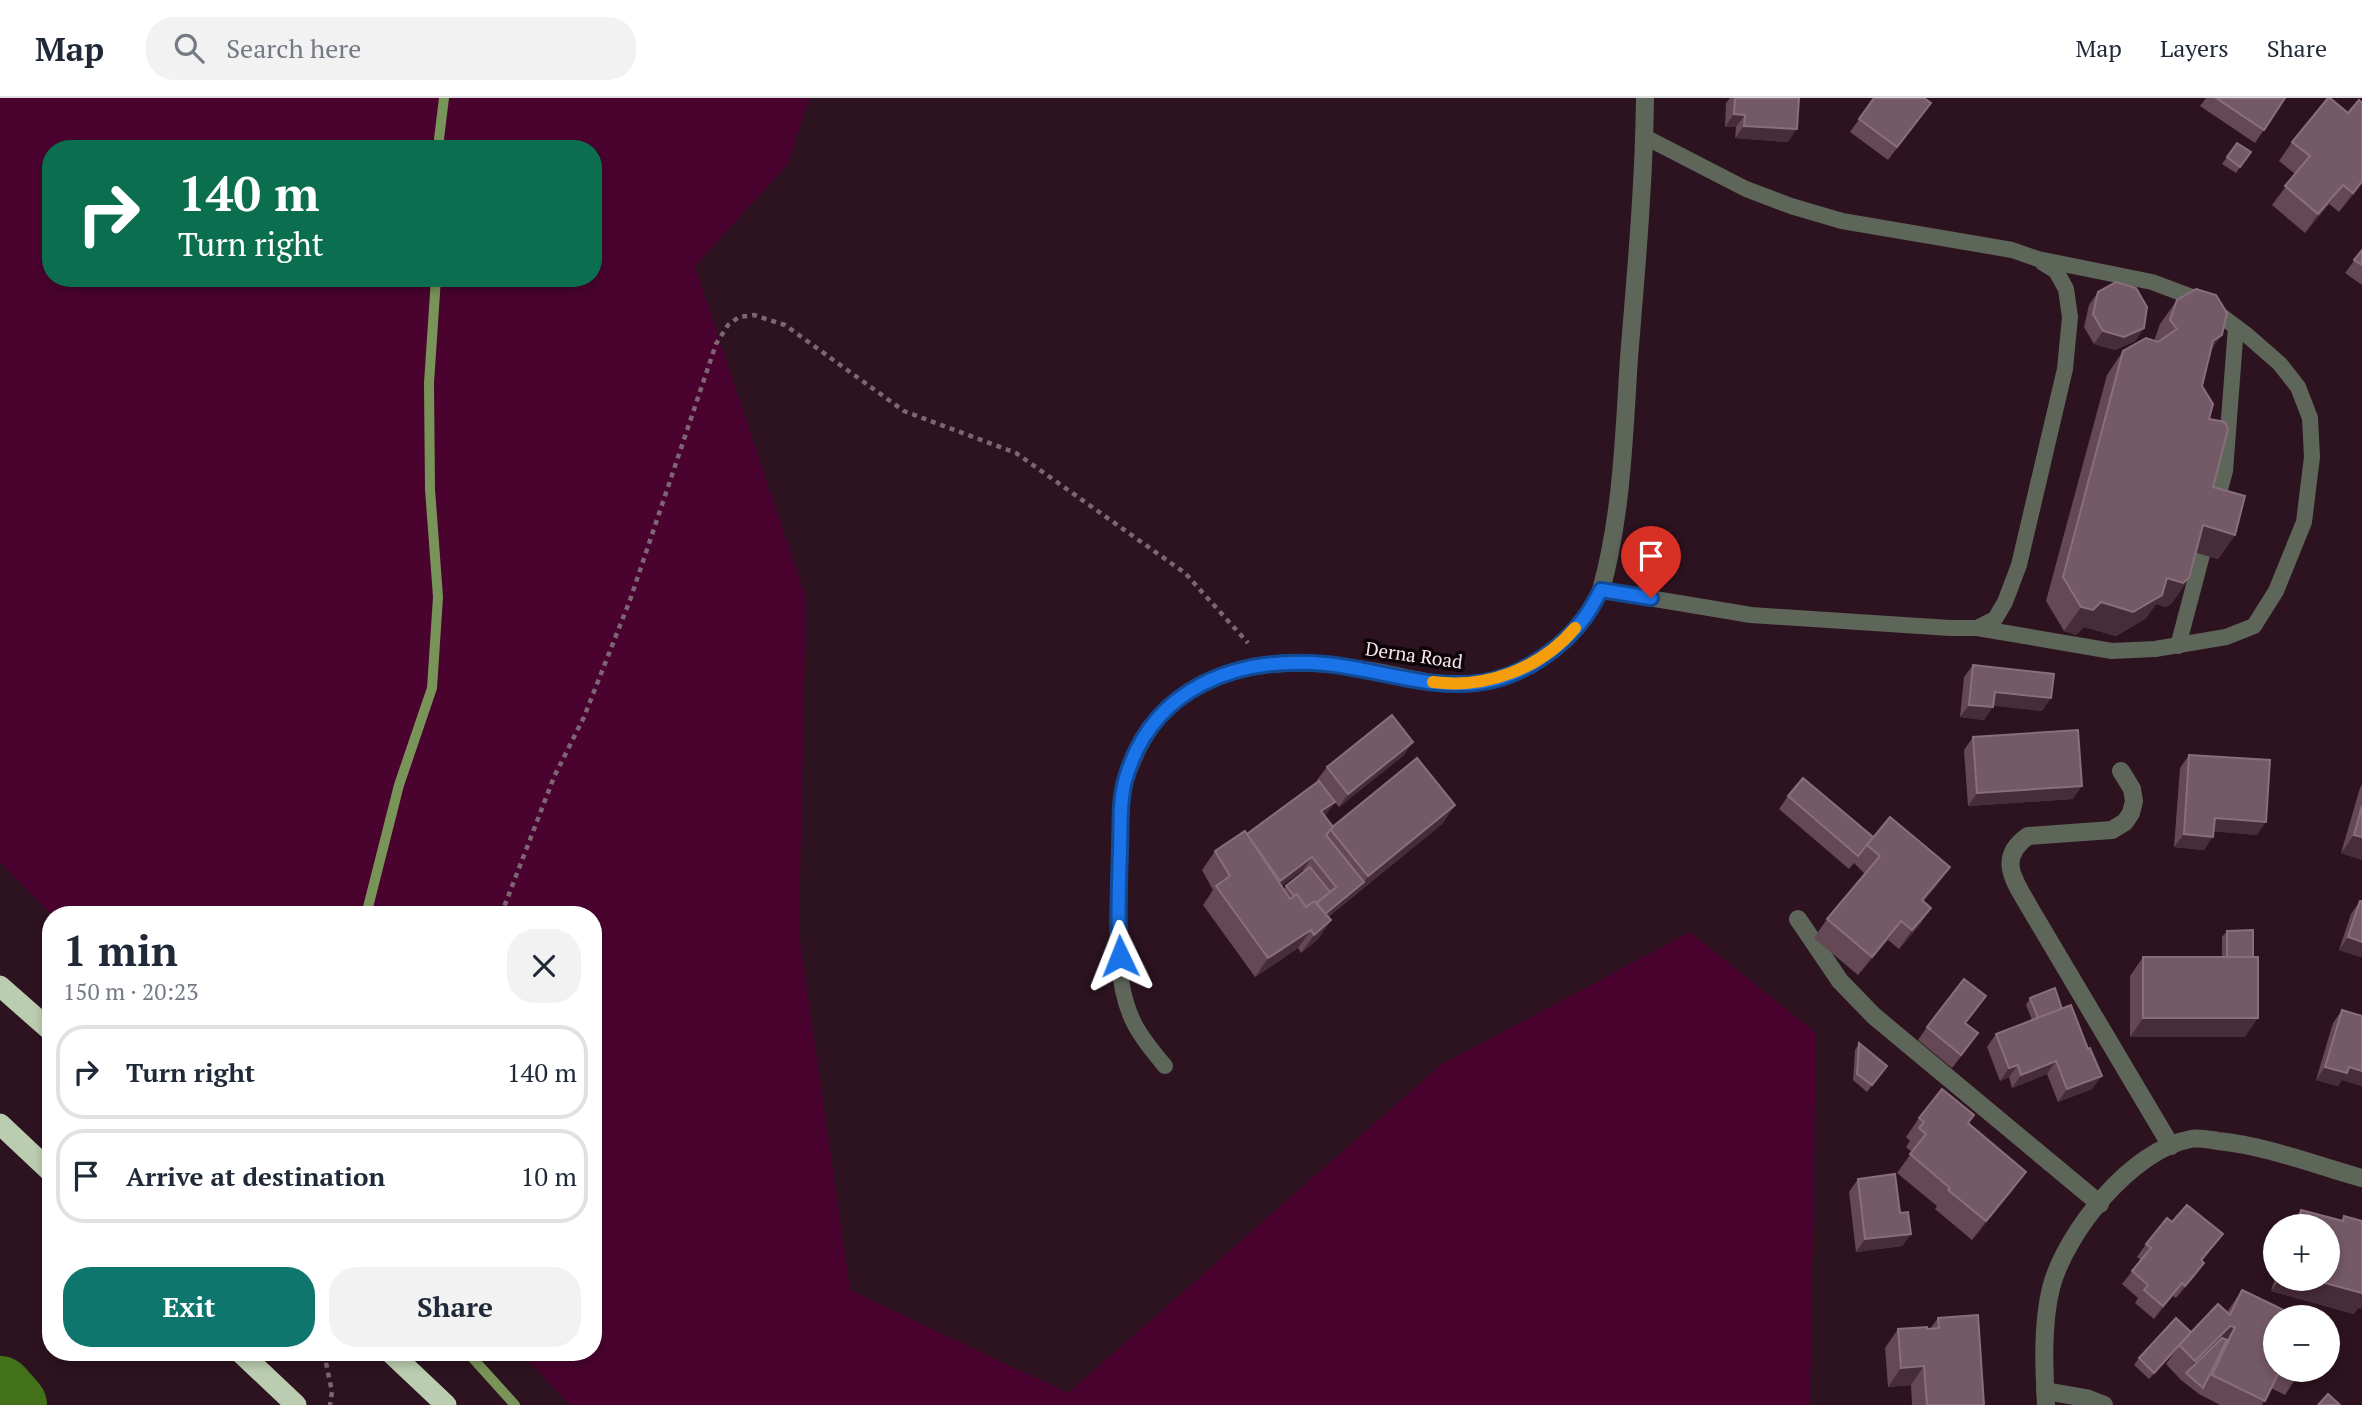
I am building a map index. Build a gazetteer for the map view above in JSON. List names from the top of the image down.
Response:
{
  "streets": {
    "street": ["Derna Road"]
  },
  "page": {
    "header": "Map",
    "search": "Search here",
    "nav": ["Map", "Layers", "Share"],
    "turn": ["140 m", "Turn right"],
    "heading": ["1 min", "150 m · 20:23"],
    "list": [
      {
        "name": "Turn right",
        "value": "140 m"
      },
      {
        "name": "Arrive at destination",
        "value": "10 m"
      }
    ],
    "map_buttons": ["+", "−"],
    "buttons": ["Exit", "Share"]
  }
}
